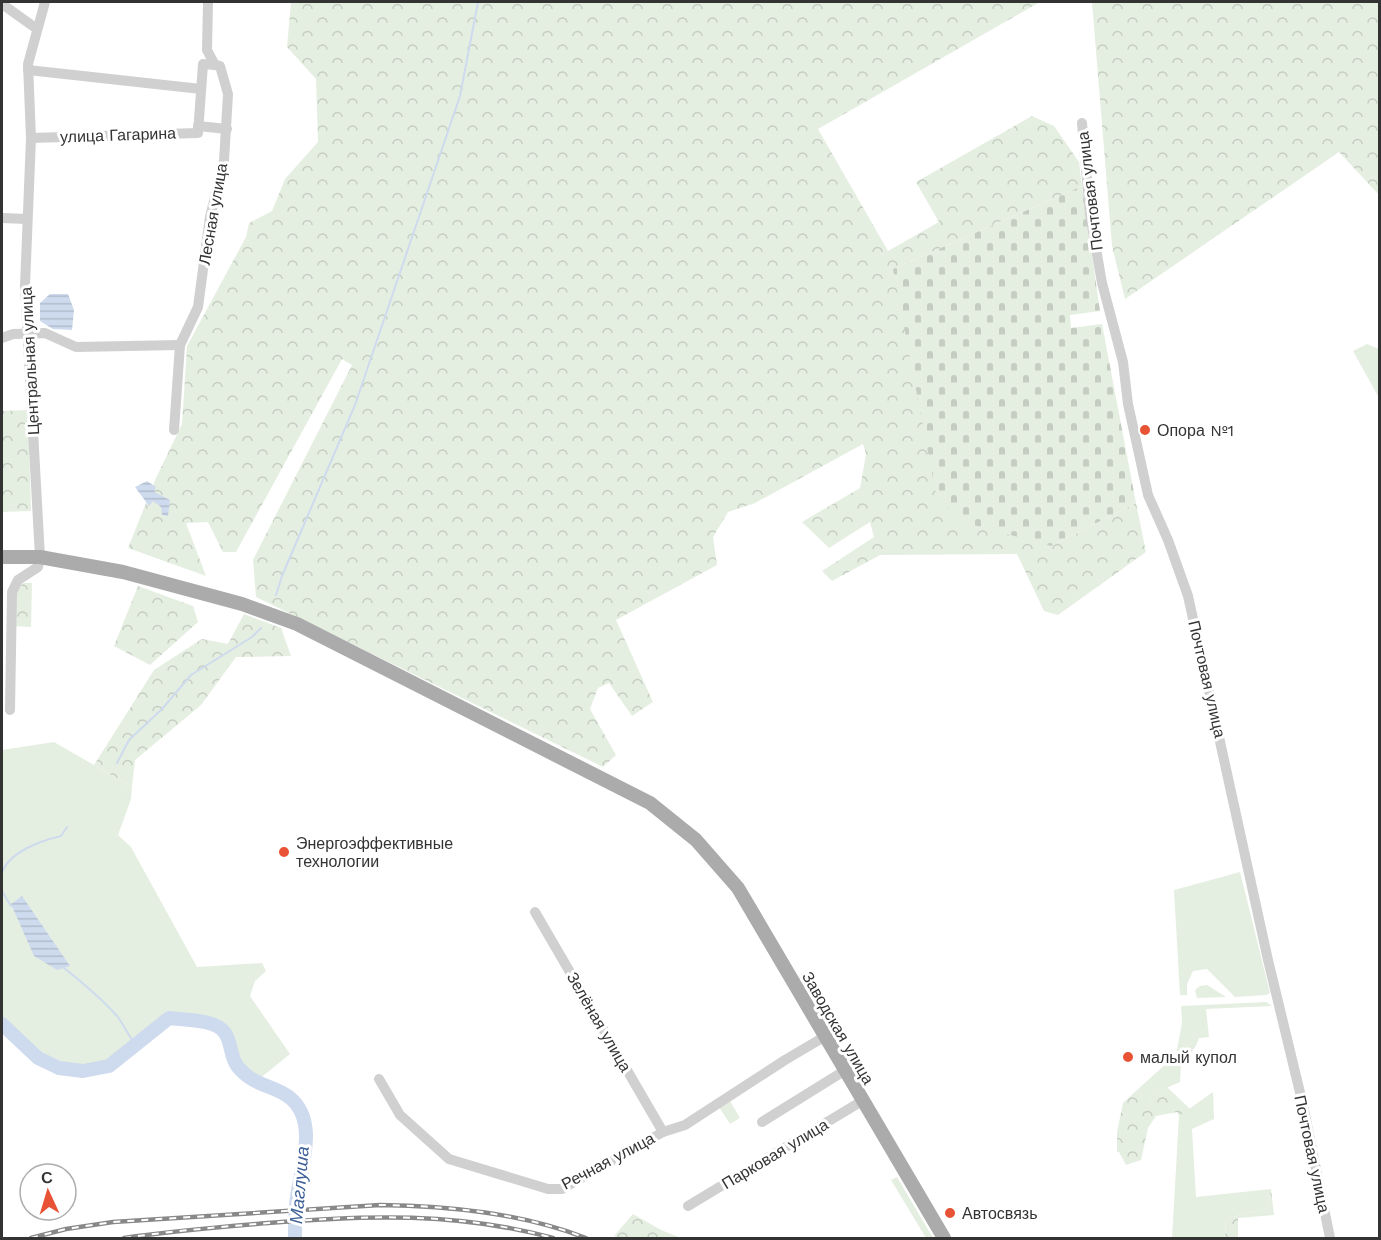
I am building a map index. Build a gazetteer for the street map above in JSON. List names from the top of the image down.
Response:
{
  "streets": {
    "main road": ["Заводская улица"],
    "street": [
      "улица Гагарина",
      "Почтовая улица",
      "Лесная улица",
      "Центральная улица",
      "Зелёная улица",
      "Парковая улица",
      "Речная улица"
    ]
  },
  "crossings": [
    ["улица Гагарина", "Лесная улица"],
    ["улица Гагарина", "Центральная улица"],
    ["Центральная улица", "Заводская улица"],
    ["Зелёная улица", "Речная улица"],
    ["Заводская улица", "Парковая улица"]
  ],
  "water": ["Маглуша"],
  "places": [
    "Опора №1",
    "Энергоэффективные технологии",
    "малый купол",
    "Автосвязь"
  ],
  "north": "top"
}
